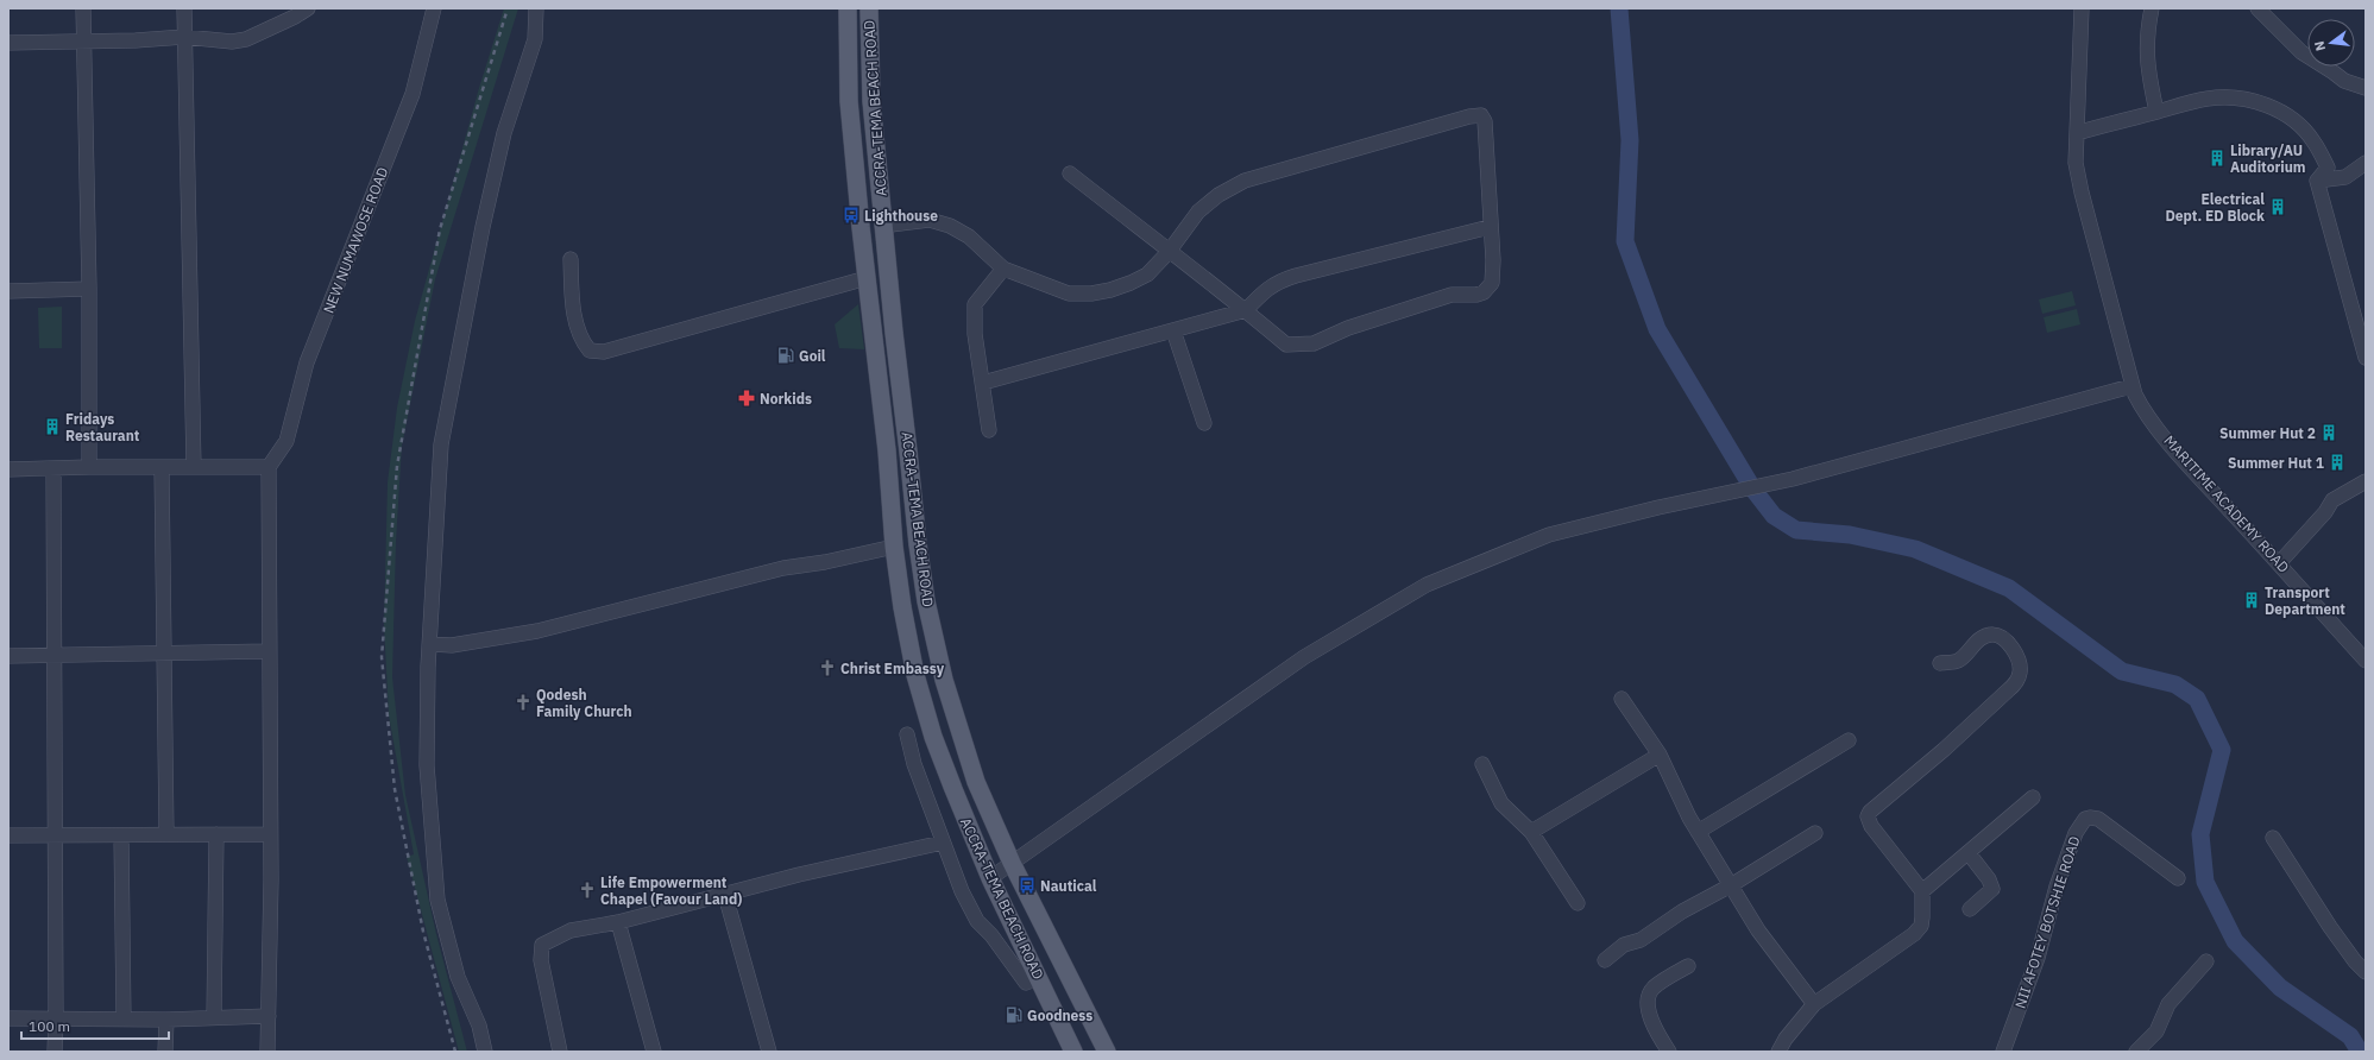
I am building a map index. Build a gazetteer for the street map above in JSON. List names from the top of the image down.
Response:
{
  "streets": {
    "main road": ["ACCRA-TEMA BEACH ROAD"],
    "street": ["NEW NUMAWOSE ROAD", "MARITIME ACADEMY ROAD", "NII AFOTEY BOTSHIE ROAD"]
  },
  "places": {
    "building": [
      "Library/AU Auditorium",
      "Electrical Dept. ED Block",
      "Fridays Restaurant",
      "Summer Hut 2",
      "Summer Hut 1",
      "Transport Department"
    ],
    "bus stop": ["Lighthouse", "Nautical"],
    "fuel station": ["Goil", "Goodness"],
    "pharmacy": ["Norkids"],
    "church": ["Christ Embassy", "Qodesh Family Church", "Life Empowerment Chapel (Favour Land)"]
  },
  "scale_bar": "100 m",
  "north": "left"
}
